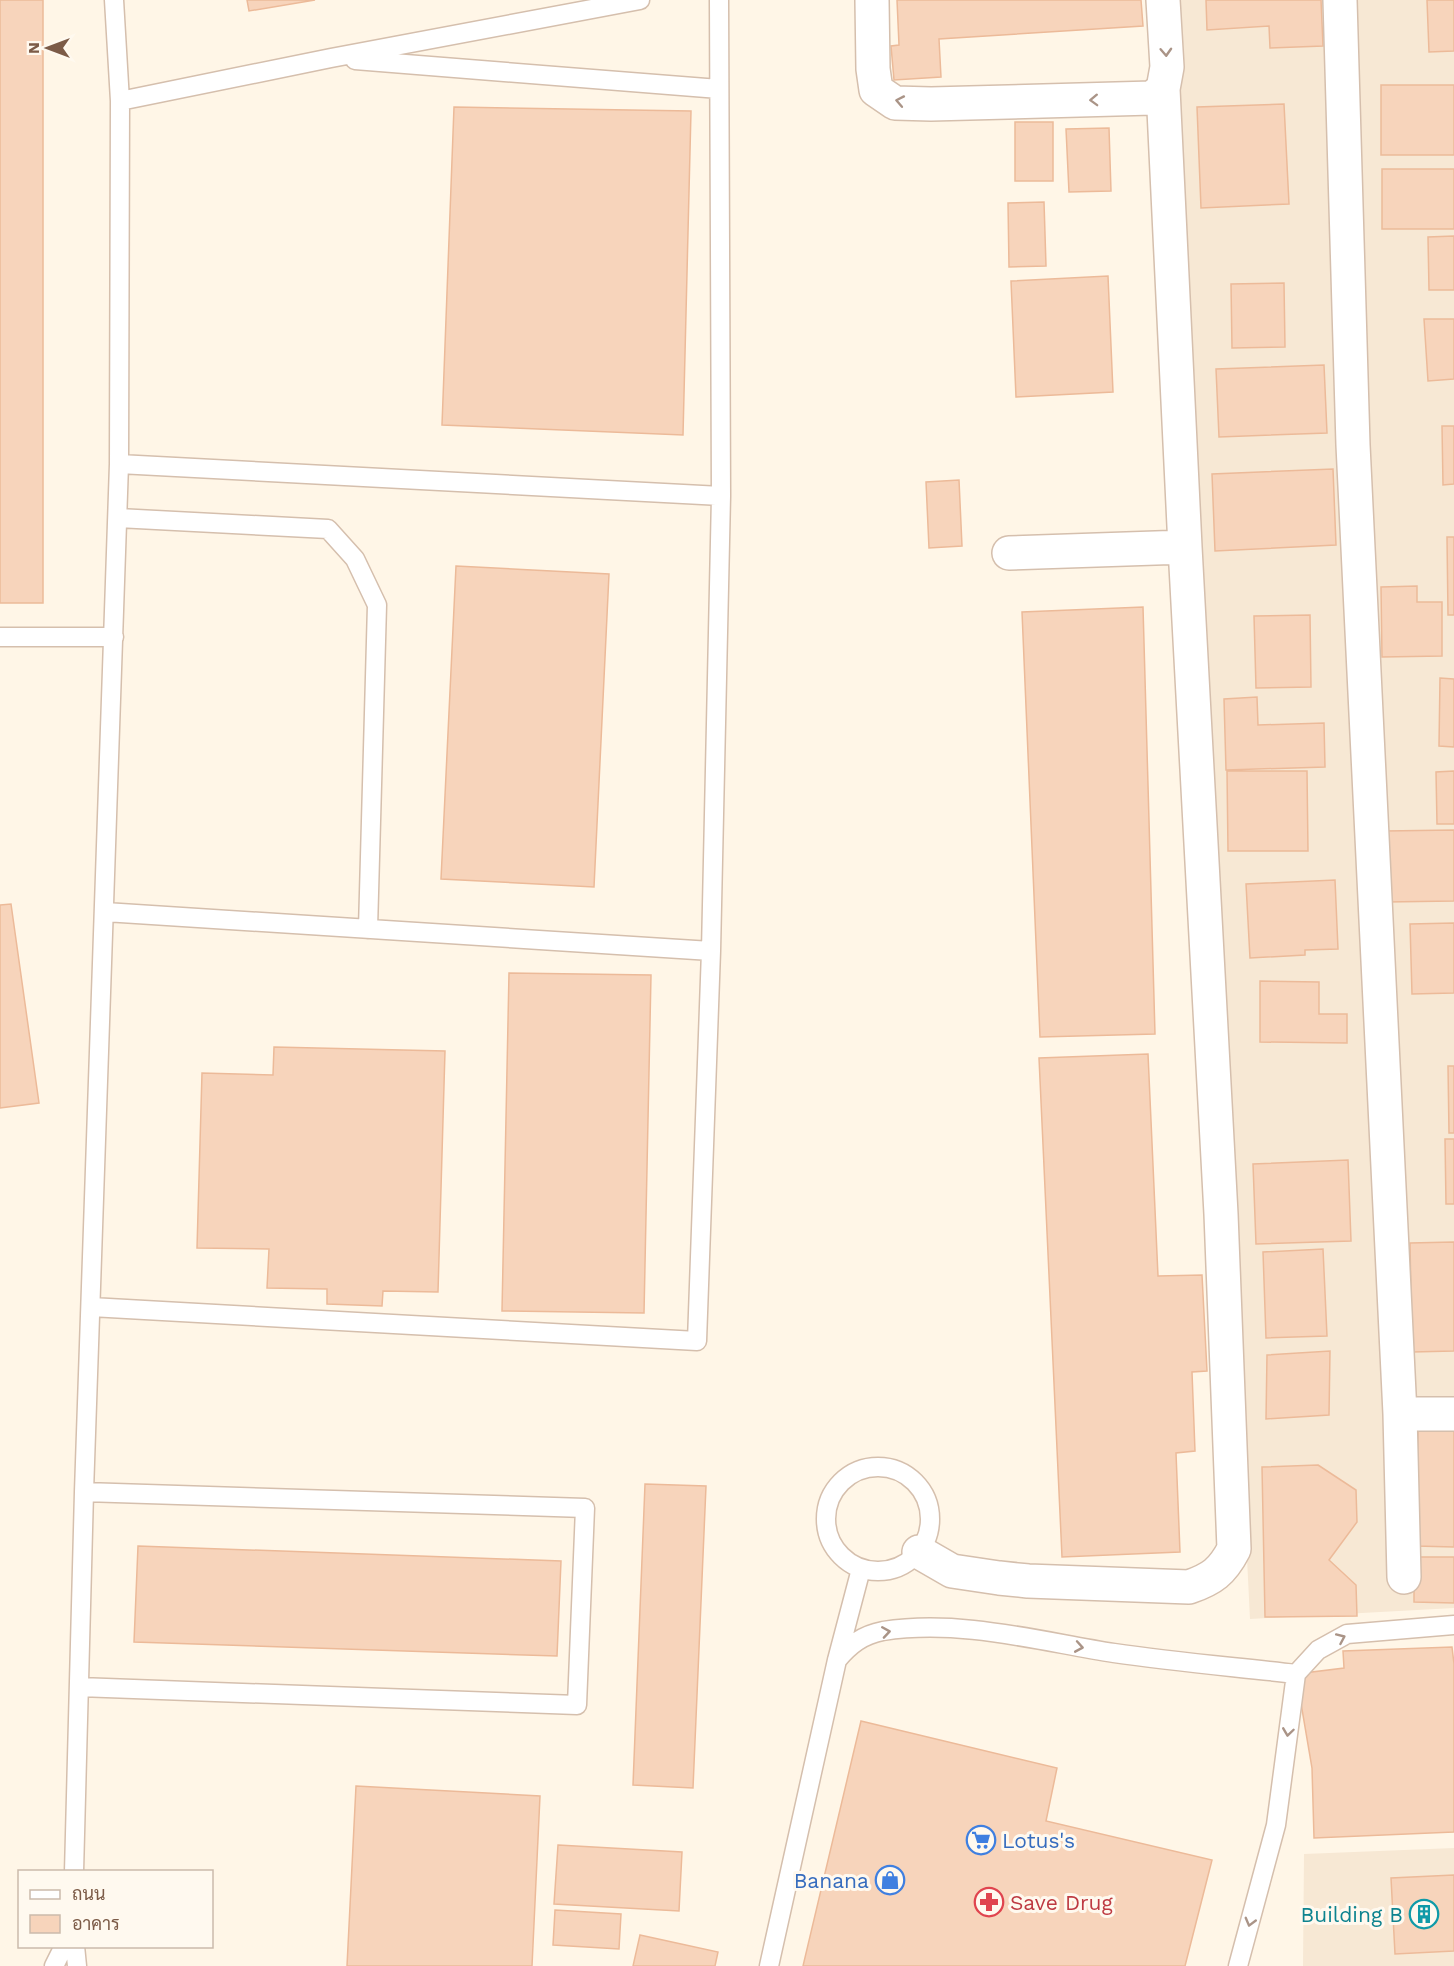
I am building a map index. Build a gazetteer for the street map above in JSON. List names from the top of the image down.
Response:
{
  "places": {
    "supermarket": ["Lotus's"],
    "shop": ["Banana"],
    "pharmacy": ["Save Drug"],
    "building": ["Building B"]
  },
  "legend": ["ถนน", "อาคาร"],
  "north": "left"
}
